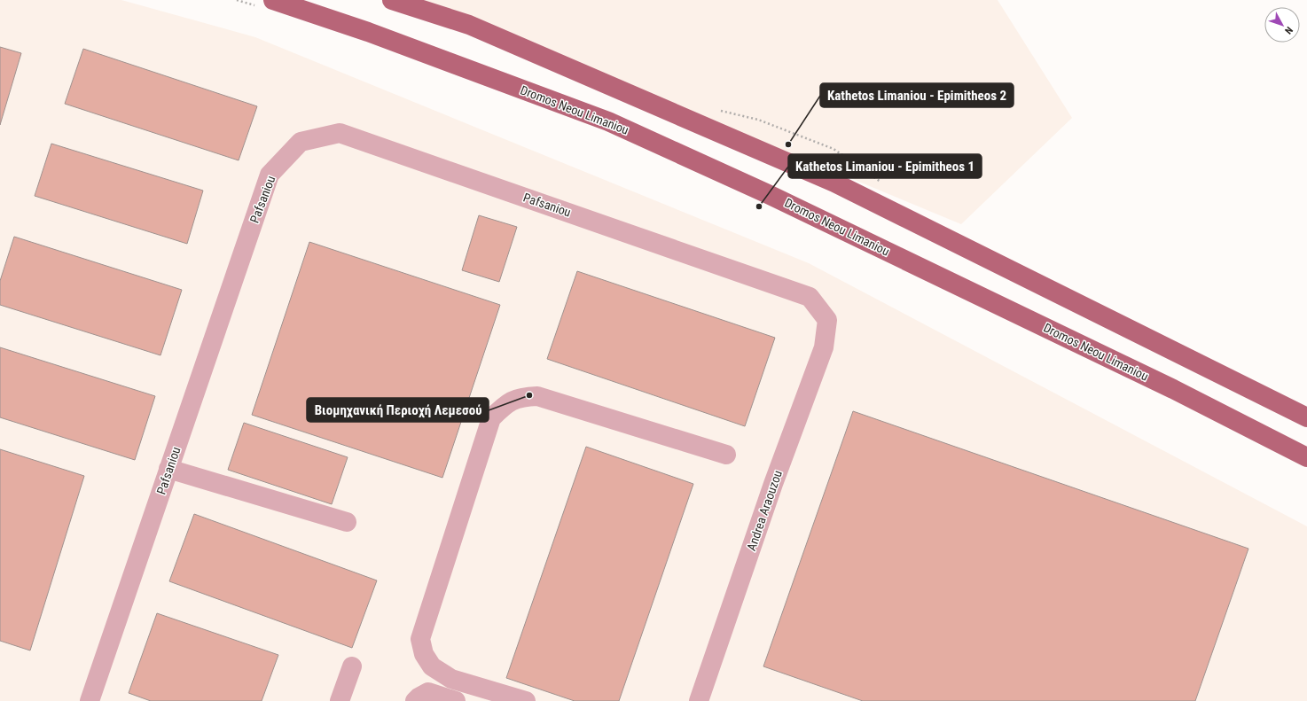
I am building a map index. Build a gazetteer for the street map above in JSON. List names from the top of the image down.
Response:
{
  "streets": {
    "main road": ["Dromos Neou Limaniou"],
    "street": ["Pafsaniou", "Andrea Araouzou"]
  },
  "crossings": [
    ["Pafsaniou", "Andrea Araouzou"]
  ],
  "places": ["Kathetos Limaniou - Epimitheos 2", "Kathetos Limaniou - Epimitheos 1", "Βιομηχανική Περιοχή Λεμεσού"],
  "north": "bottom right"
}
